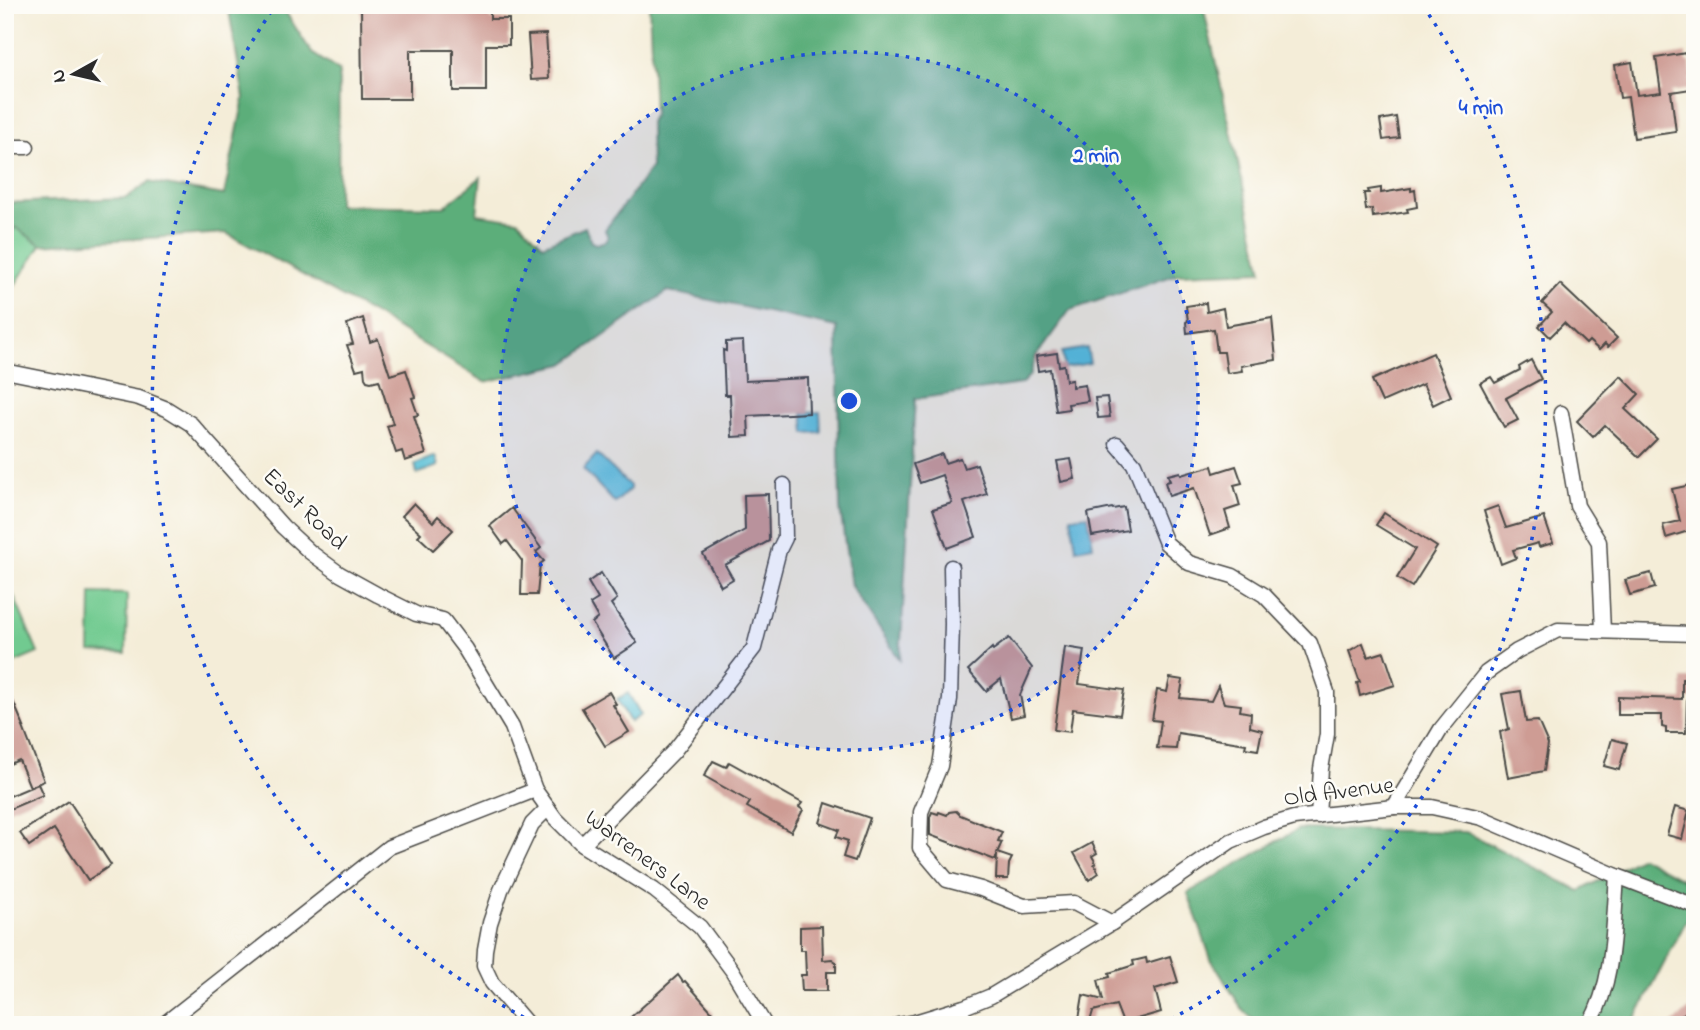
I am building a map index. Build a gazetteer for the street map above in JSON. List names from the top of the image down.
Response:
{
  "streets": {
    "street": ["East Road", "Old Avenue", "Warreners Lane"]
  },
  "crossings": [
    ["East Road", "Warreners Lane"]
  ],
  "north": "left",
  "rings": ["4 min", "2 min"]
}
